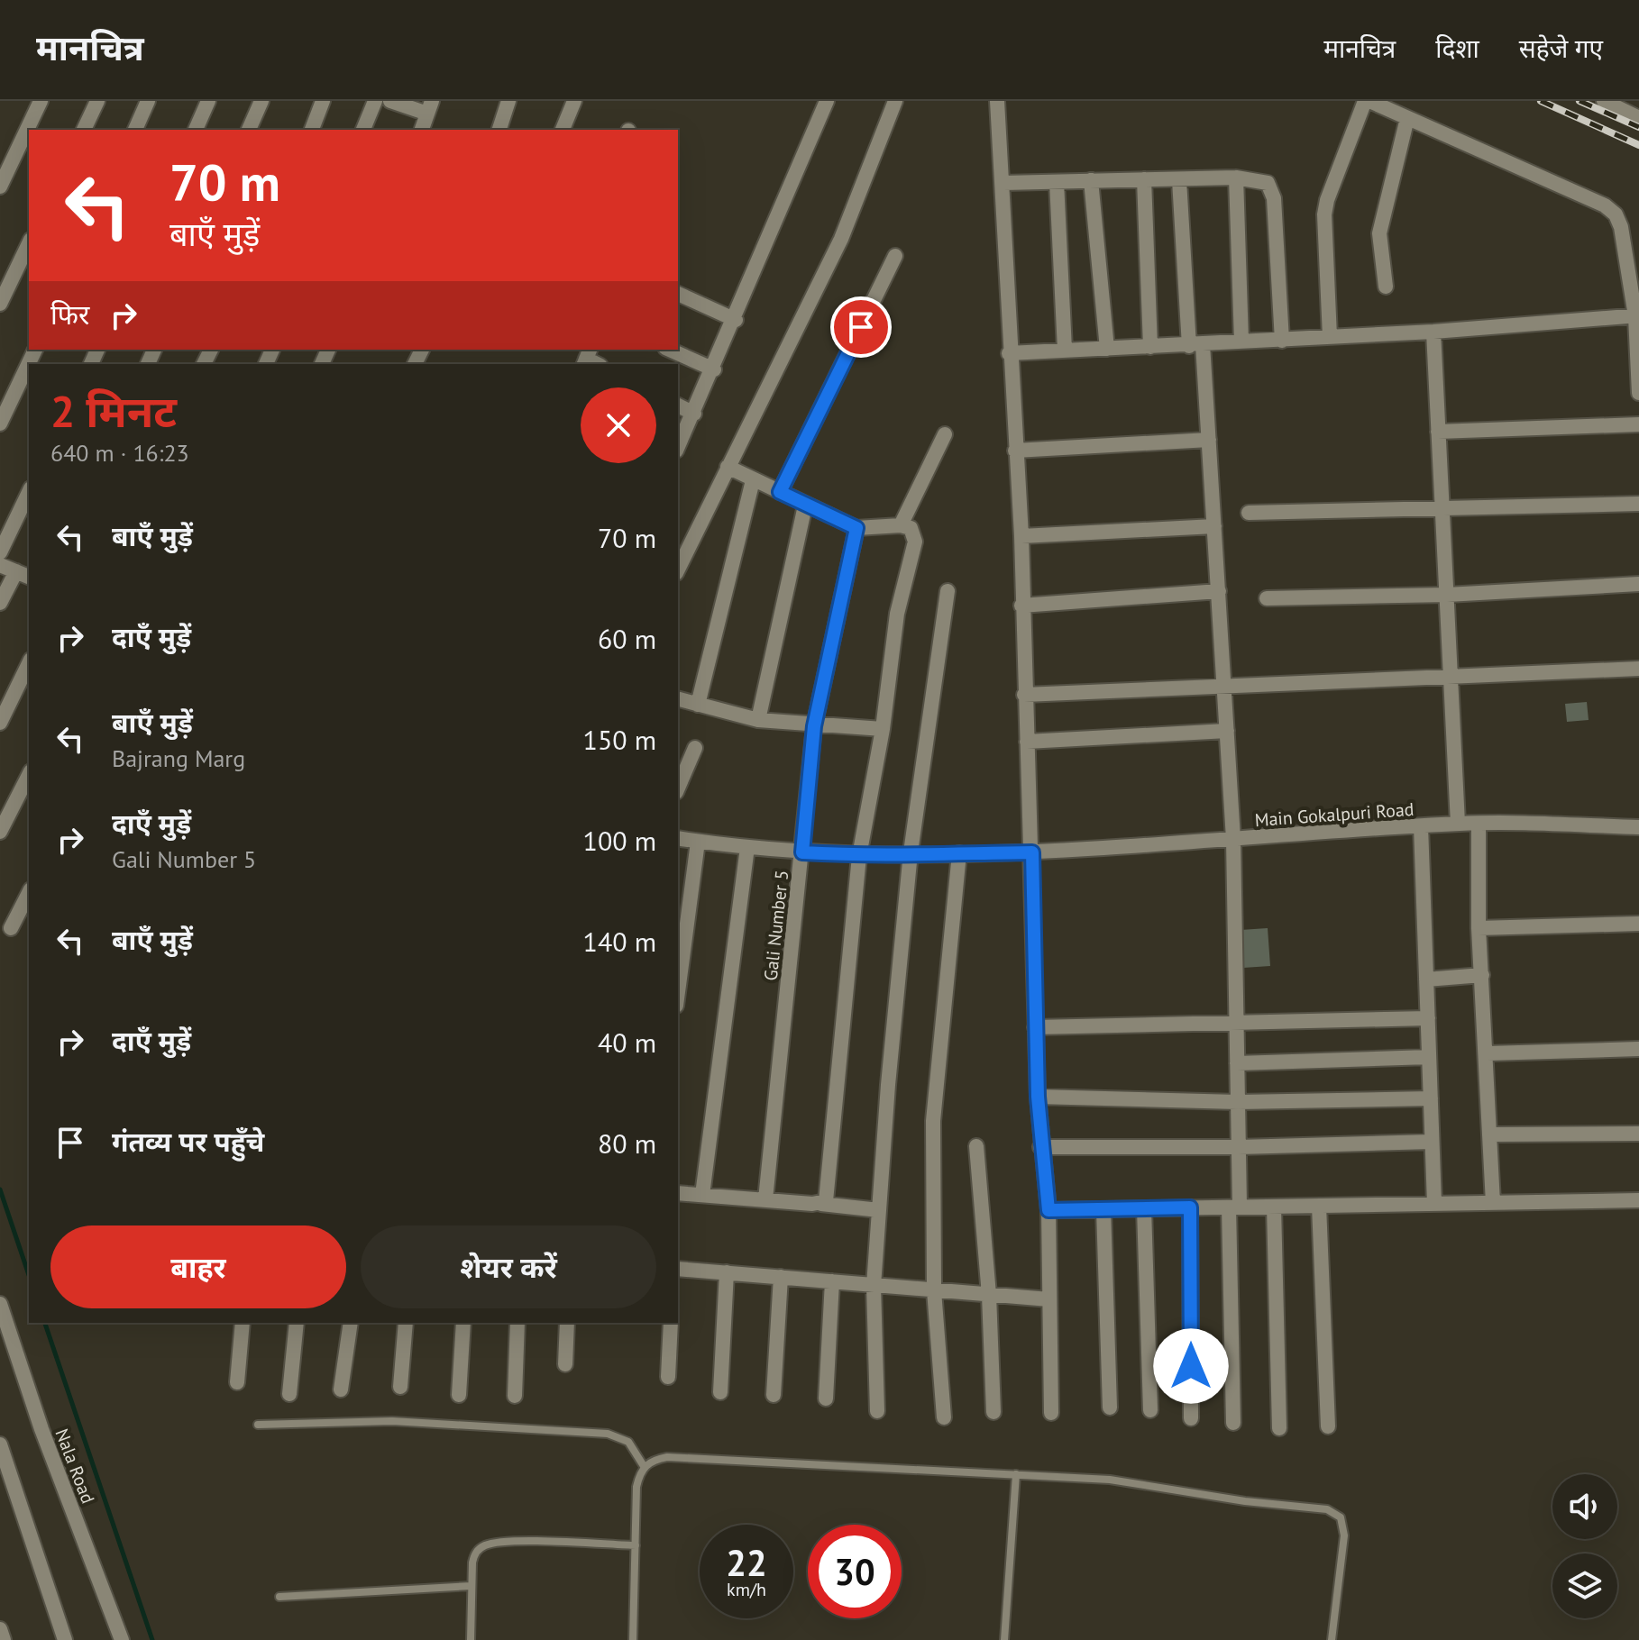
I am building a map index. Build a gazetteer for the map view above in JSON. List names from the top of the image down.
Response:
{
  "streets": {
    "street": ["Main Gokalpuri Road", "Gali Number 5", "Nala Road"]
  },
  "crossings": [
    ["Main Gokalpuri Road", "Gali Number 5"]
  ],
  "page": {
    "header": "मानचित्र",
    "nav": ["मानचित्र", "दिशा", "सहेजे गए"],
    "turn": ["70 m", "बाएँ मुड़ें"],
    "then": "फिर",
    "heading": ["2 मिनट", "640 m · 16:23"],
    "list": [
      {
        "name": "बाएँ मुड़ें",
        "value": "70 m"
      },
      {
        "name": "दाएँ मुड़ें",
        "value": "60 m"
      },
      {
        "name": "बाएँ मुड़ें",
        "note": "Bajrang Marg",
        "value": "150 m"
      },
      {
        "name": "दाएँ मुड़ें",
        "note": "Gali Number 5",
        "value": "100 m"
      },
      {
        "name": "बाएँ मुड़ें",
        "value": "140 m"
      },
      {
        "name": "दाएँ मुड़ें",
        "value": "40 m"
      },
      {
        "name": "गंतव्य पर पहुँचे",
        "value": "80 m"
      }
    ],
    "buttons": ["बाहर", "शेयर करें"],
    "speed": "22 km/h",
    "limit": "30"
  }
}
